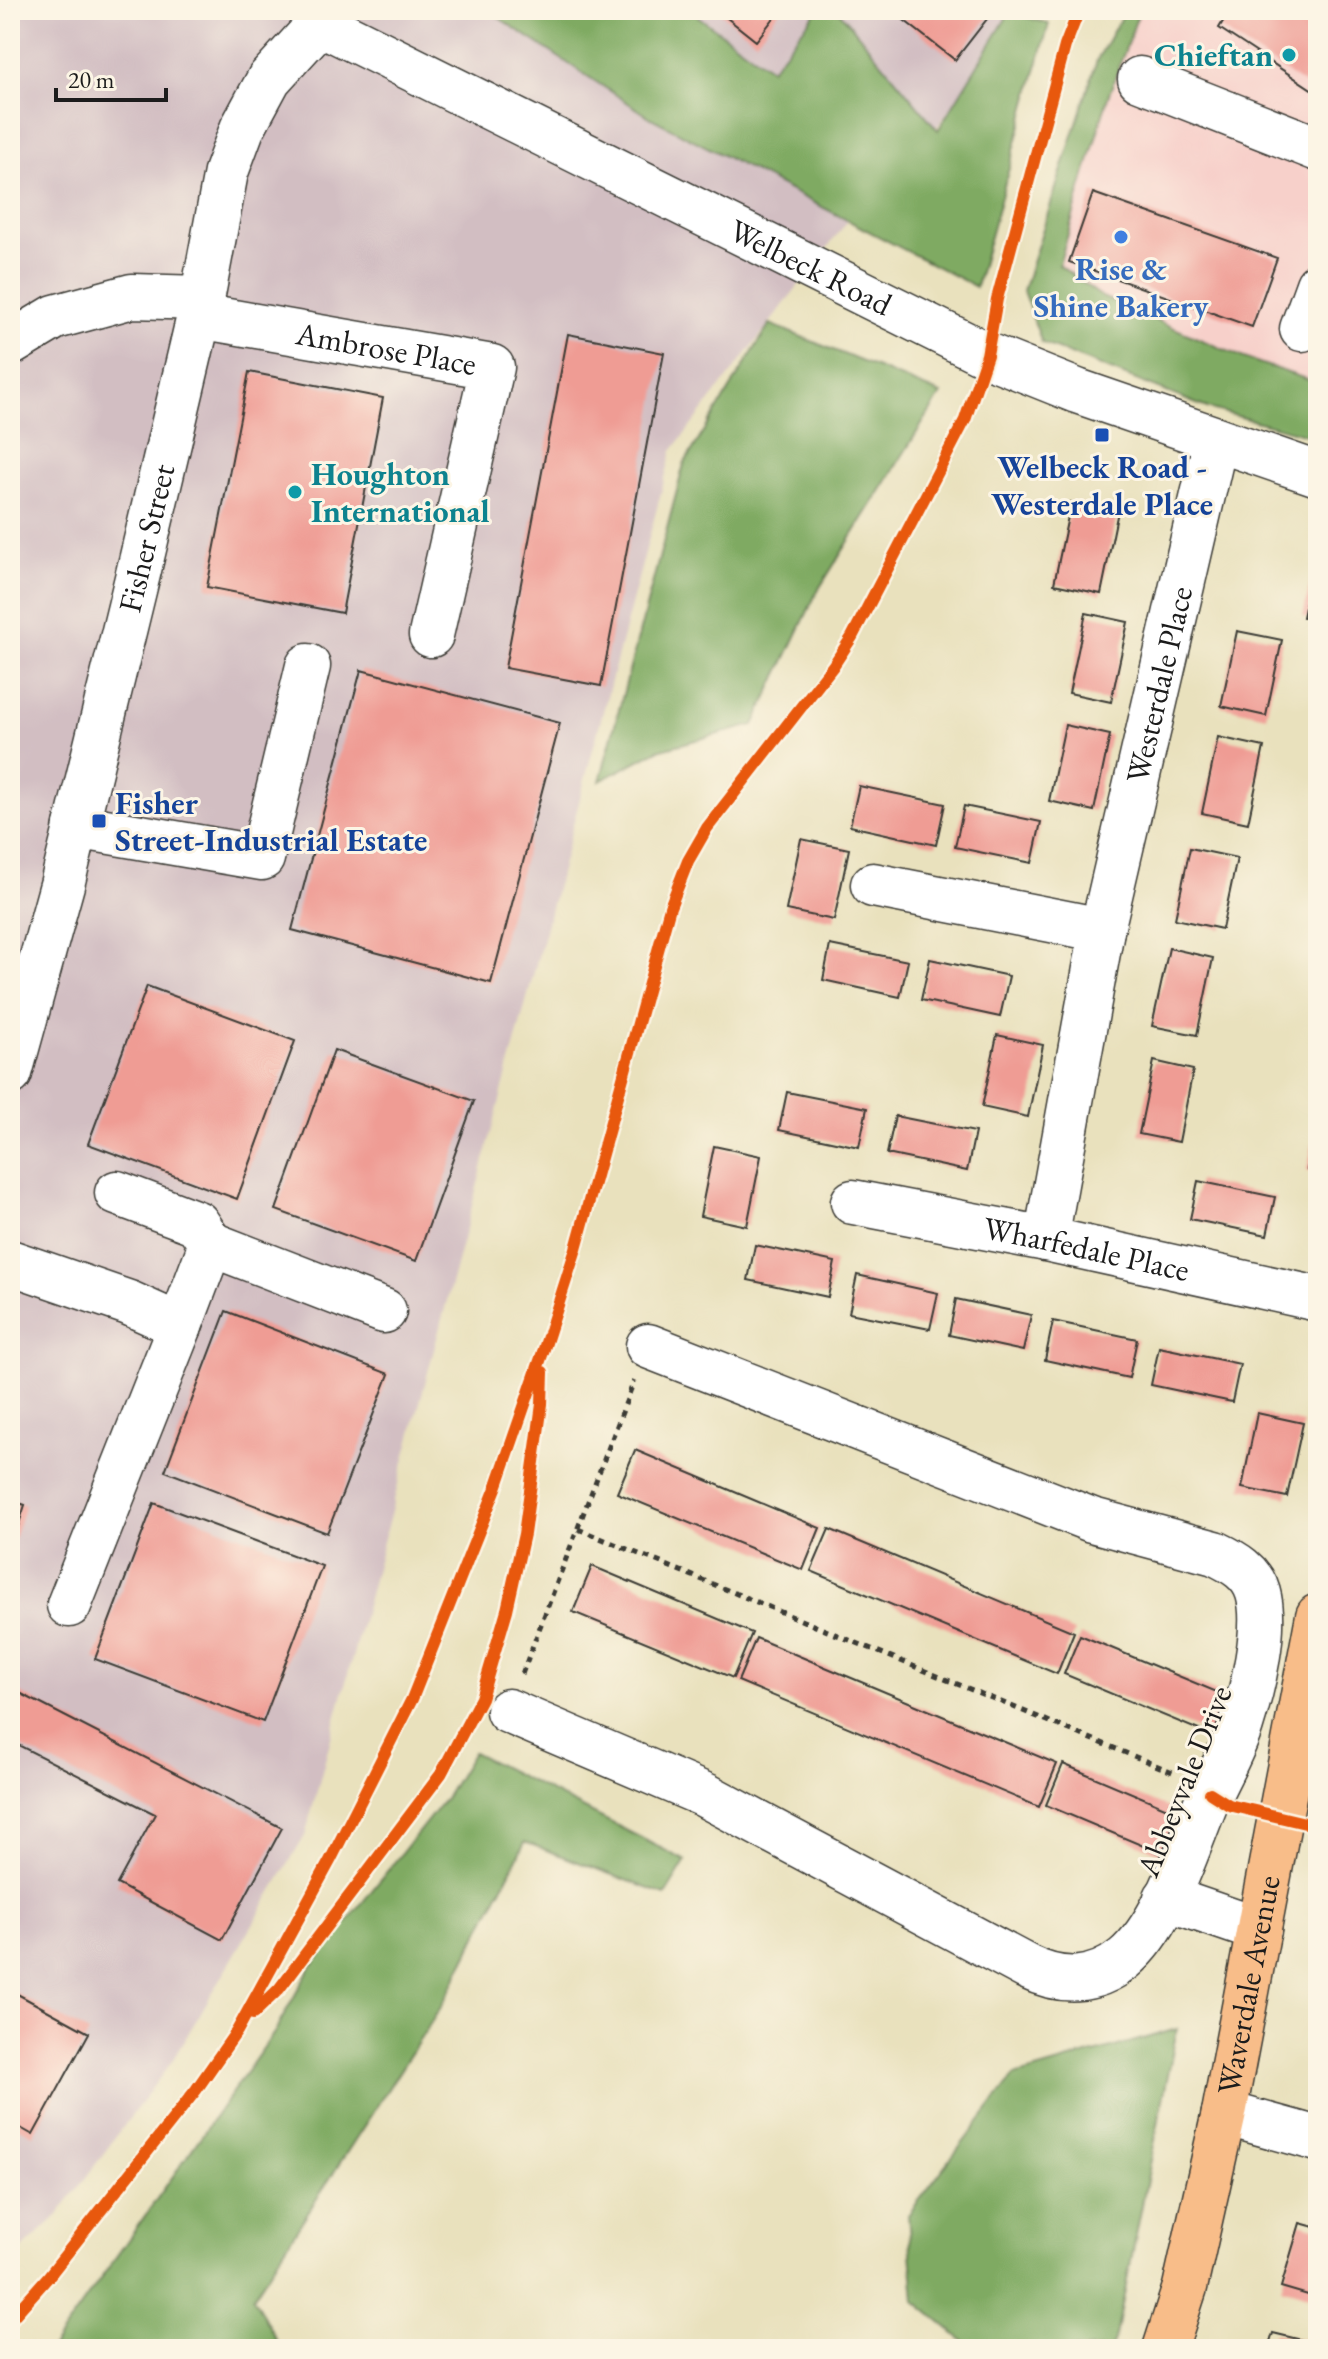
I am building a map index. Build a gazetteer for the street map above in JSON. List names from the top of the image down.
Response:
{
  "streets": {
    "main road": ["Waverdale Avenue"],
    "street": [
      "Welbeck Road",
      "Ambrose Place",
      "Fisher Street",
      "Westerdale Place",
      "Wharfedale Place",
      "Abbeyvale Drive"
    ]
  },
  "crossings": [
    ["Welbeck Road", "Fisher Street"],
    ["Welbeck Road", "Westerdale Place"],
    ["Ambrose Place", "Fisher Street"],
    ["Westerdale Place", "Wharfedale Place"],
    ["Abbeyvale Drive", "Waverdale Avenue"]
  ],
  "places": {
    "other": ["Chieftan", "Rise & Shine Bakery", "Houghton International"],
    "transit": ["Welbeck Road - Westerdale Place", "Fisher Street-Industrial Estate"]
  },
  "scale_bar": "20 m"
}
